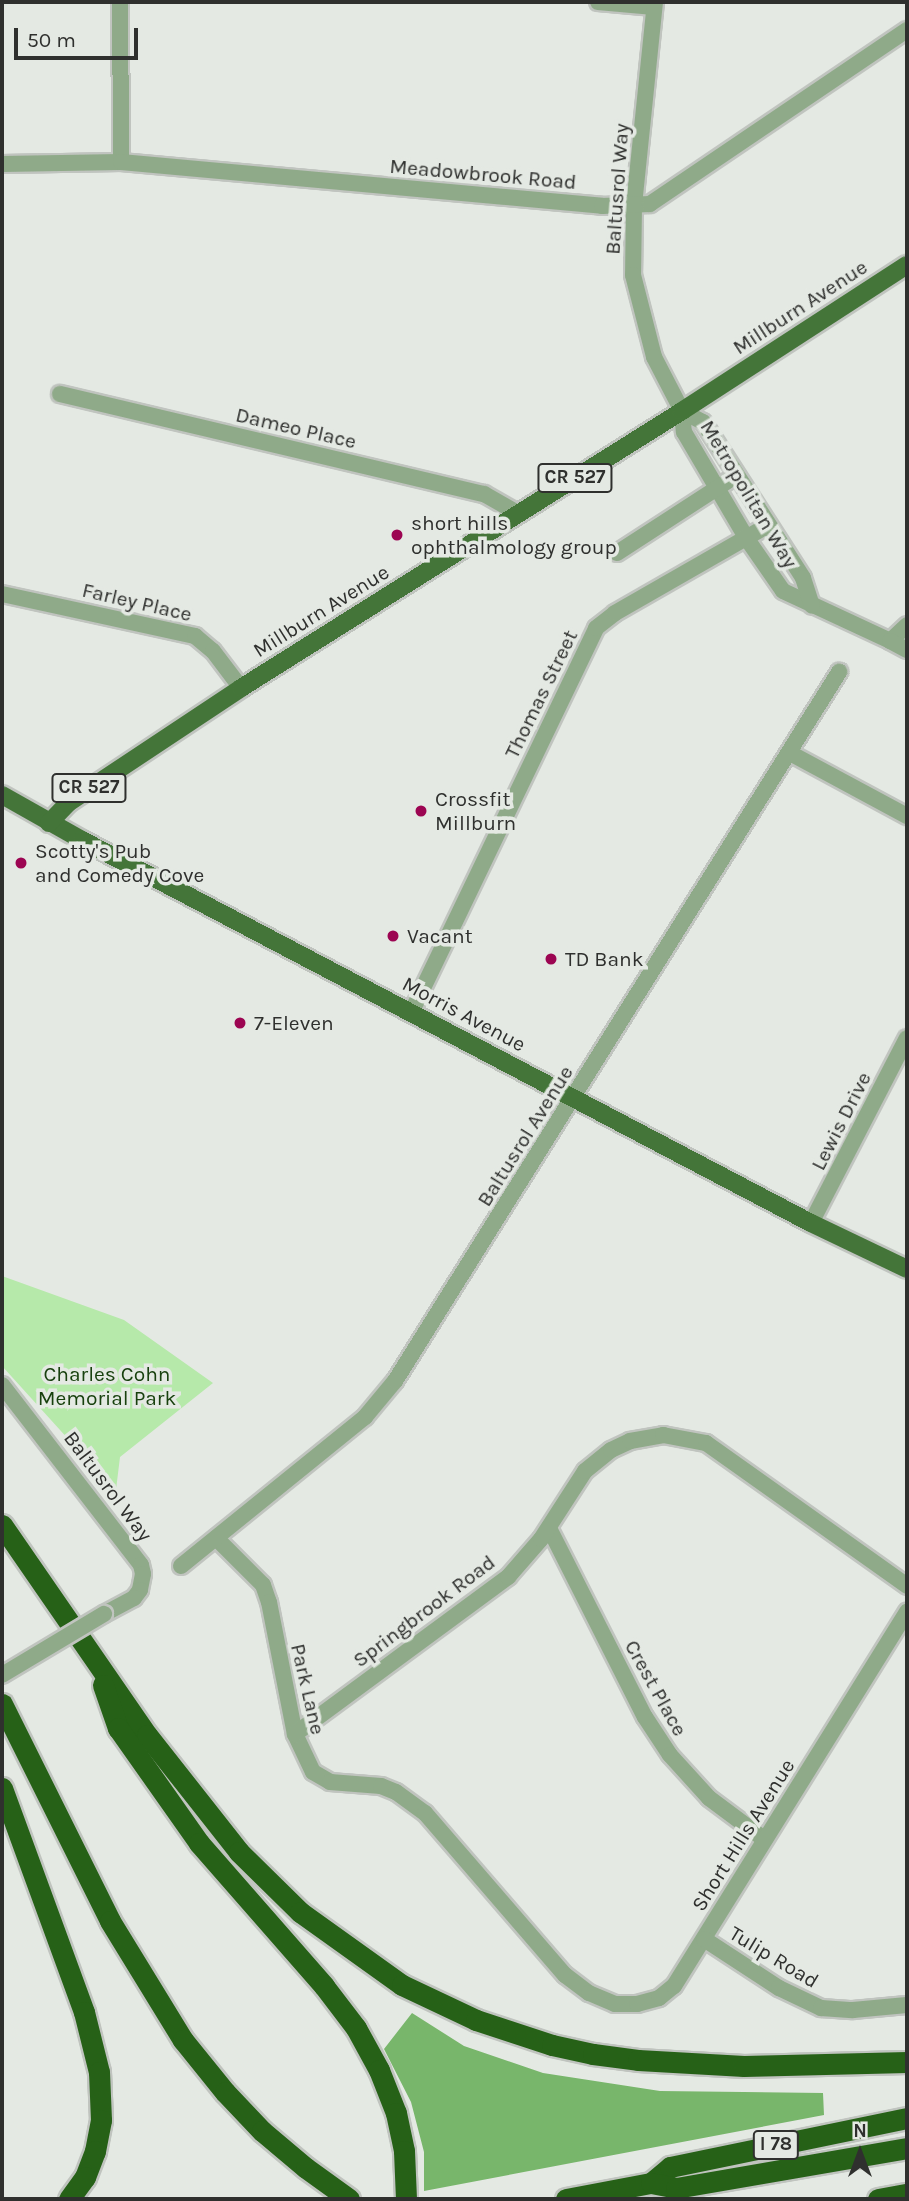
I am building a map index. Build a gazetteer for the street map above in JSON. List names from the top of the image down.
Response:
{
  "streets": {
    "highway": ["I 78"],
    "main road": ["Millburn Avenue", "CR 527", "Morris Avenue"],
    "street": [
      "Meadowbrook Road",
      "Baltusrol Way",
      "Dameo Place",
      "Metropolitan Way",
      "Farley Place",
      "Thomas Street",
      "Lewis Drive",
      "Baltusrol Avenue",
      "Springbrook Road",
      "Crest Place",
      "Park Lane",
      "Short Hills Avenue",
      "Tulip Road"
    ]
  },
  "crossings": [
    ["Meadowbrook Road", "Baltusrol Way"],
    ["Baltusrol Way", "Millburn Avenue"],
    ["Baltusrol Way", "Metropolitan Way"],
    ["Millburn Avenue", "Dameo Place"],
    ["Millburn Avenue", "Metropolitan Way"],
    ["Millburn Avenue", "Farley Place"],
    ["Millburn Avenue", "Morris Avenue"],
    ["Metropolitan Way", "Thomas Street"],
    ["Thomas Street", "Morris Avenue"],
    ["Morris Avenue", "Lewis Drive"],
    ["Morris Avenue", "Baltusrol Avenue"],
    ["Baltusrol Avenue", "Park Lane"],
    ["Springbrook Road", "Crest Place"],
    ["Springbrook Road", "Park Lane"],
    ["Crest Place", "Short Hills Avenue"],
    ["Park Lane", "Short Hills Avenue"],
    ["Short Hills Avenue", "Tulip Road"]
  ],
  "parks": ["Charles Cohn Memorial Park"],
  "places": [
    "short hills ophthalmology group",
    "Crossfit Millburn",
    "Scotty's Pub and Comedy Cove",
    "Vacant",
    "TD Bank",
    "7-Eleven"
  ],
  "scale_bar": "50 m",
  "north": "top"
}
